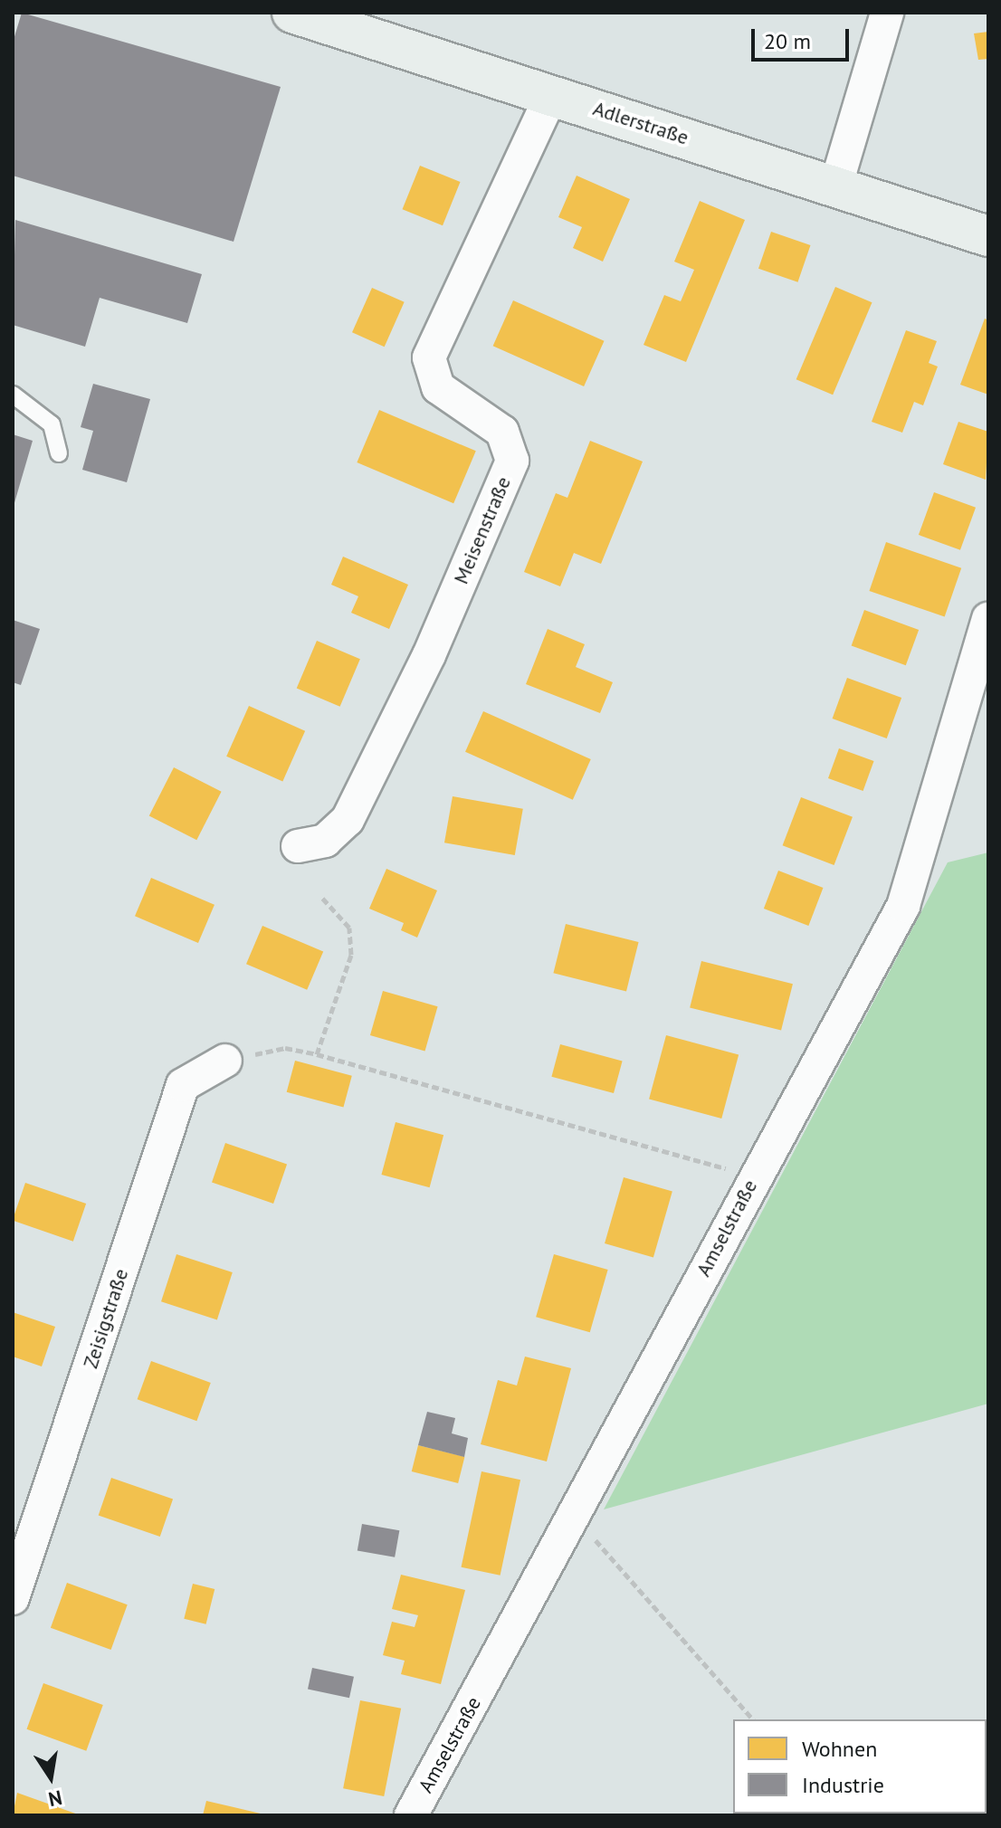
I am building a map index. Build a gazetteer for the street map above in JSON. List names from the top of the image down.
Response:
{
  "streets": {
    "street": [
      "Adlerstraße",
      "Meisenstraße",
      "Amselstraße",
      "Zeisigstraße"
    ]
  },
  "crossings": [
    ["Adlerstraße", "Meisenstraße"]
  ],
  "legend": ["Wohnen", "Industrie"],
  "scale_bar": "20 m",
  "north": "bottom"
}
